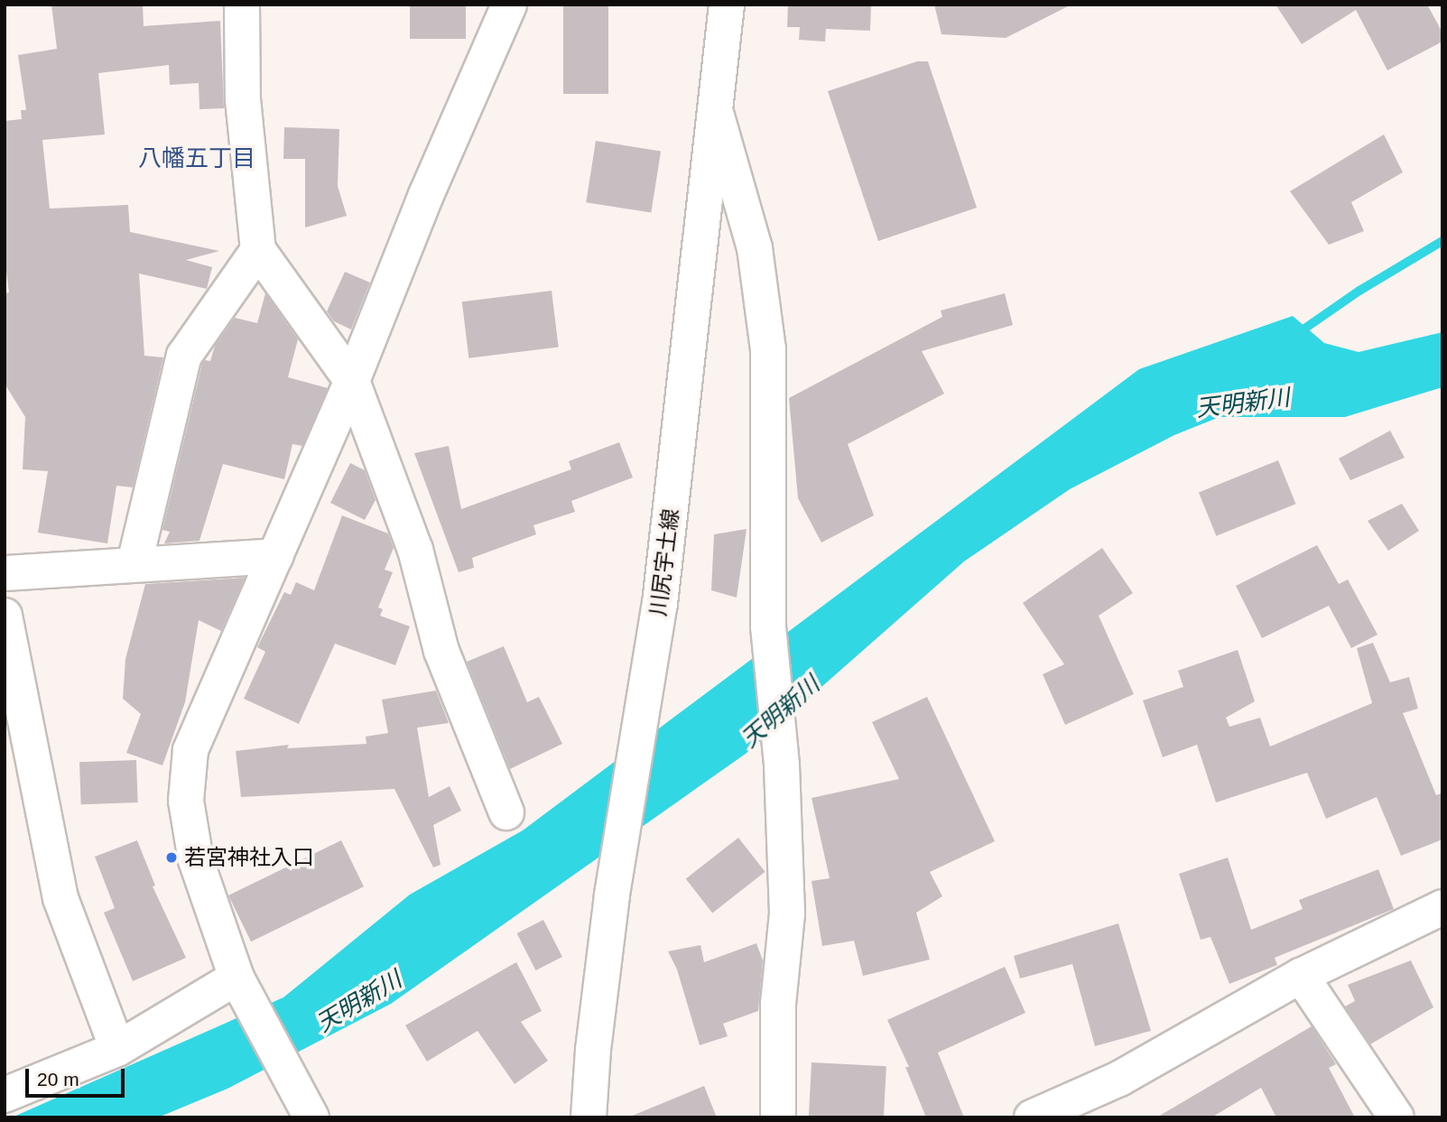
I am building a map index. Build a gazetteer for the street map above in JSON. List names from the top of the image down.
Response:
{
  "streets": {
    "street": ["川尻宇土線"]
  },
  "districts": ["八幡五丁目"],
  "water": ["天明新川"],
  "places": ["若宮神社入口"],
  "scale_bar": "20 m"
}
